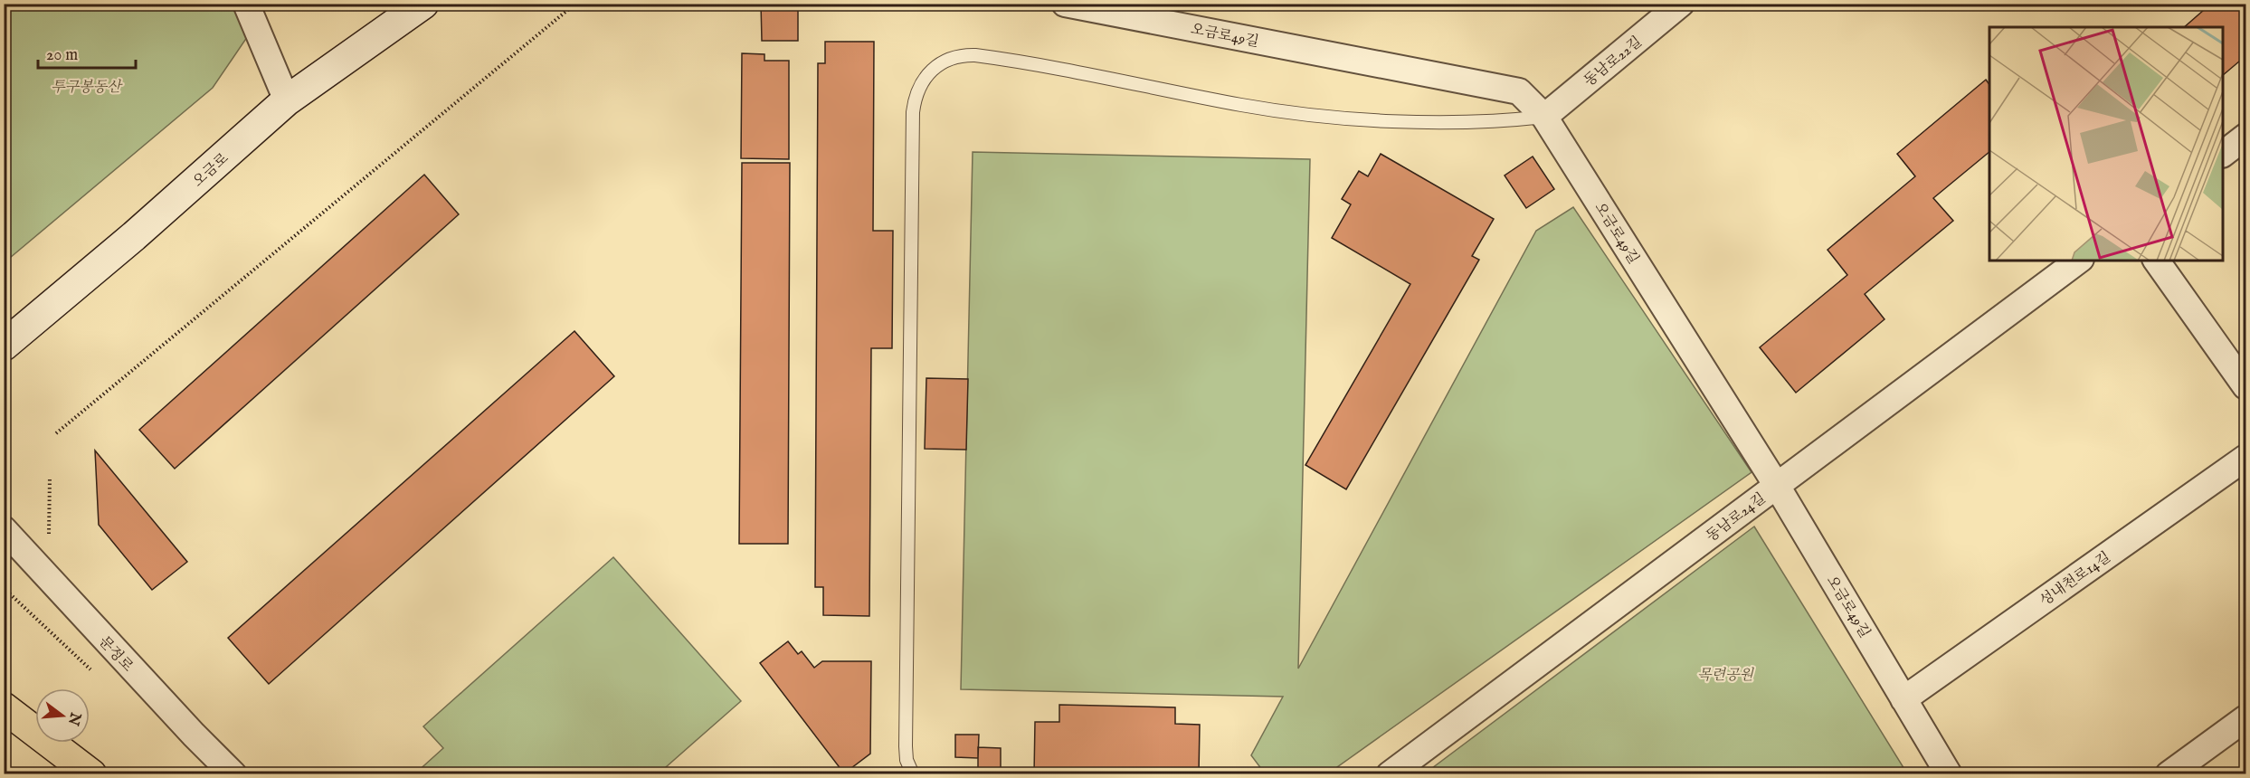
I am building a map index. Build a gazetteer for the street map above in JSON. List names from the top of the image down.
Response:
{
  "streets": {
    "main road": ["오금로"],
    "street": [
      "오금로49길",
      "동남로22길",
      "동남로24길",
      "성내천로14길",
      "문정로"
    ]
  },
  "crossings": [
    ["오금로49길", "동남로22길"],
    ["오금로49길", "동남로24길"],
    ["오금로49길", "성내천로14길"]
  ],
  "parks": ["투구봉동산", "목련공원"],
  "scale_bar": "20 m",
  "north": "right"
}
